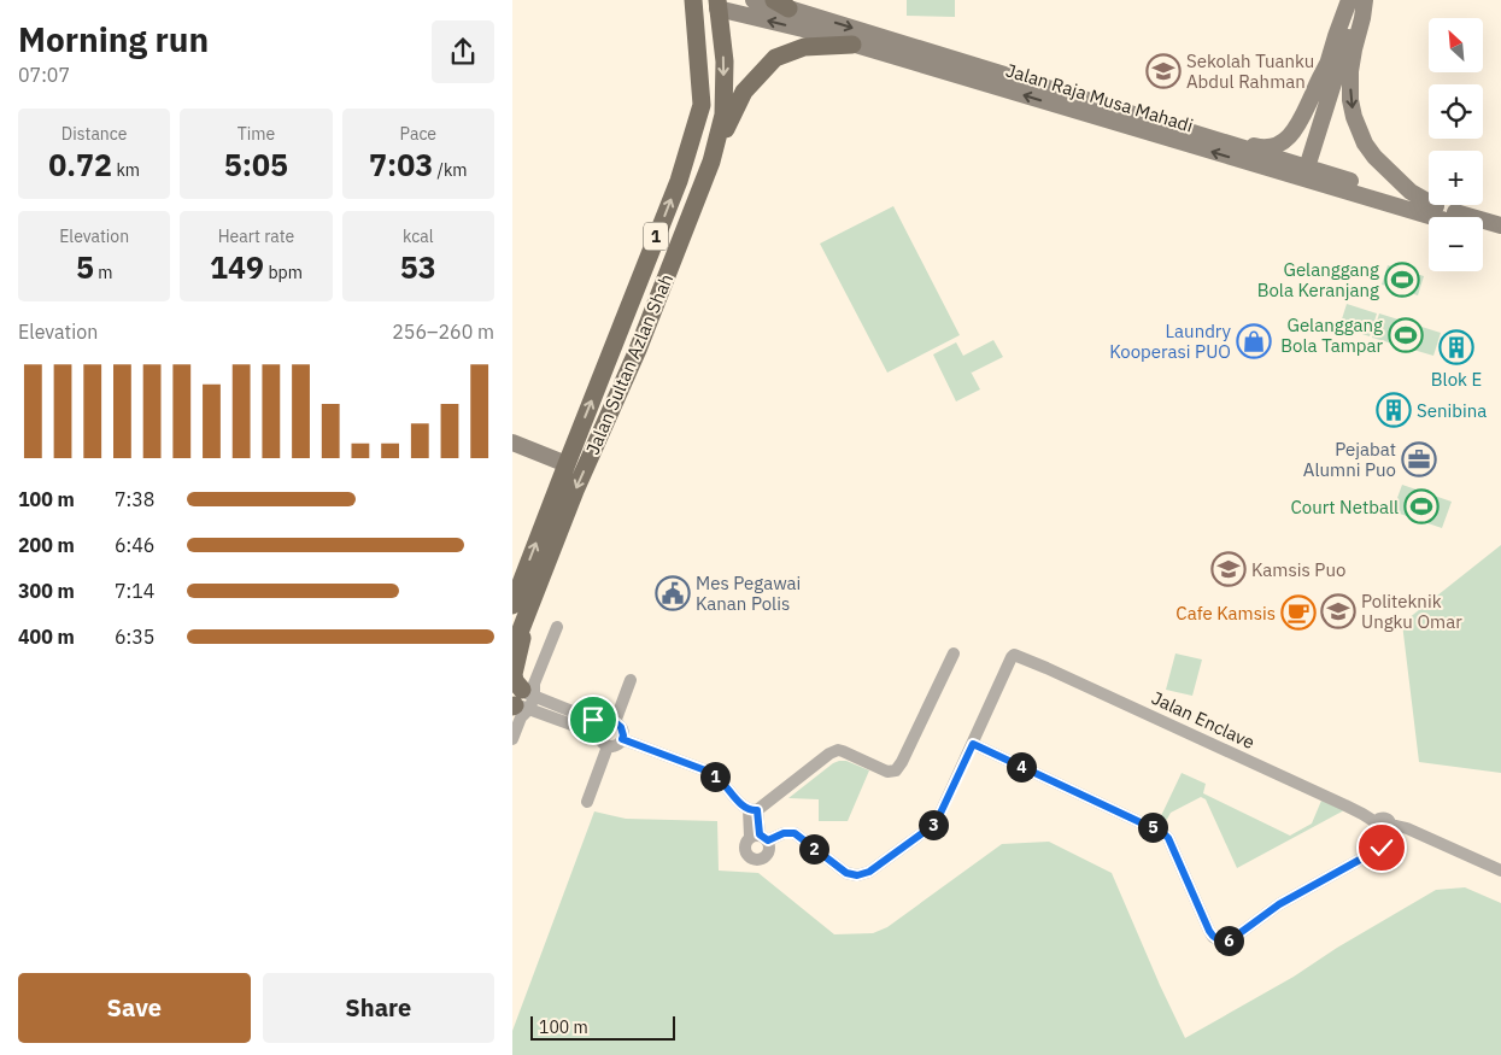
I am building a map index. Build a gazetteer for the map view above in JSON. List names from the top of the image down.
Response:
{
  "streets": {
    "main road": ["Jalan Raja Musa Mahadi", "1", "Jalan Sultan Azlan Shah"],
    "street": ["Jalan Enclave"]
  },
  "crossings": [
    ["Jalan Raja Musa Mahadi", "Jalan Sultan Azlan Shah"]
  ],
  "places": {
    "school or university": ["Sekolah Tuanku Abdul Rahman", "Kamsis Puo", "Politeknik Ungku Omar"],
    "sports": ["Gelanggang Bola Keranjang", "Gelanggang Bola Tampar", "Court Netball"],
    "shop": ["Laundry Kooperasi PUO"],
    "building": ["Blok E", "Senibina"],
    "office": ["Pejabat Alumni Puo"],
    "public building": ["Mes Pegawai Kanan Polis"],
    "cafe": ["Cafe Kamsis"]
  },
  "scale_bar": "100 m",
  "north": "top left",
  "page": {
    "heading": ["Morning run", "07:07"],
    "map_buttons": ["+", "−"],
    "stats": [
      ["Distance", "0.72 km"],
      ["Time", "5:05"],
      ["Pace", "7:03 /km"],
      ["Elevation", "5 m"],
      ["Heart rate", "149 bpm"],
      ["kcal", "53"]
    ],
    "chart": ["Elevation", "256–260 m"],
    "list": [
      {
        "name": "100 m",
        "note": "7:38"
      },
      {
        "name": "200 m",
        "note": "6:46"
      },
      {
        "name": "300 m",
        "note": "7:14"
      },
      {
        "name": "400 m",
        "note": "6:35"
      }
    ],
    "pins": [
      "4",
      "1",
      "3",
      "5",
      "2",
      "6"
    ],
    "buttons": ["Save", "Share"],
    "scale": "100 m"
  }
}
